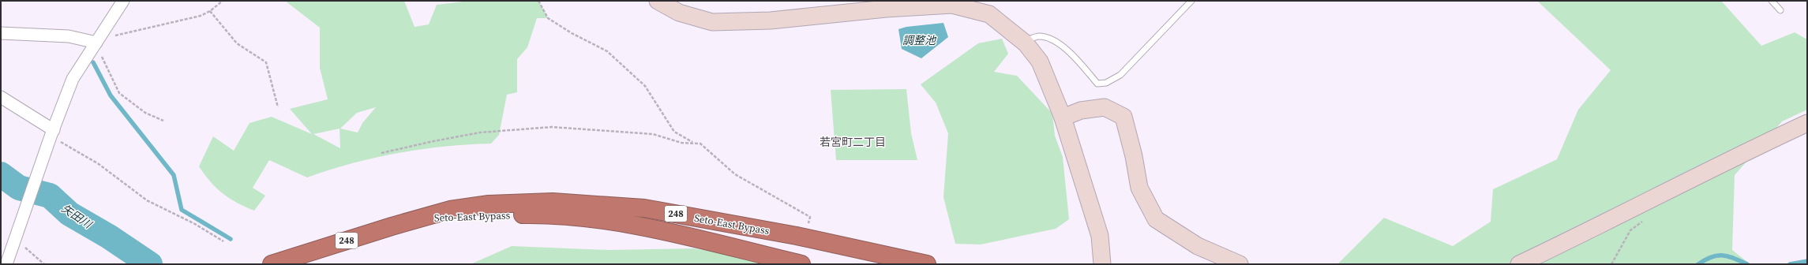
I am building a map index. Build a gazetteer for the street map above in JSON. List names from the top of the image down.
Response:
{
  "streets": {
    "highway": ["248", "Seto-East Bypass"]
  },
  "districts": ["若宮町二丁目"],
  "water": ["調整池", "矢田川"]
}
